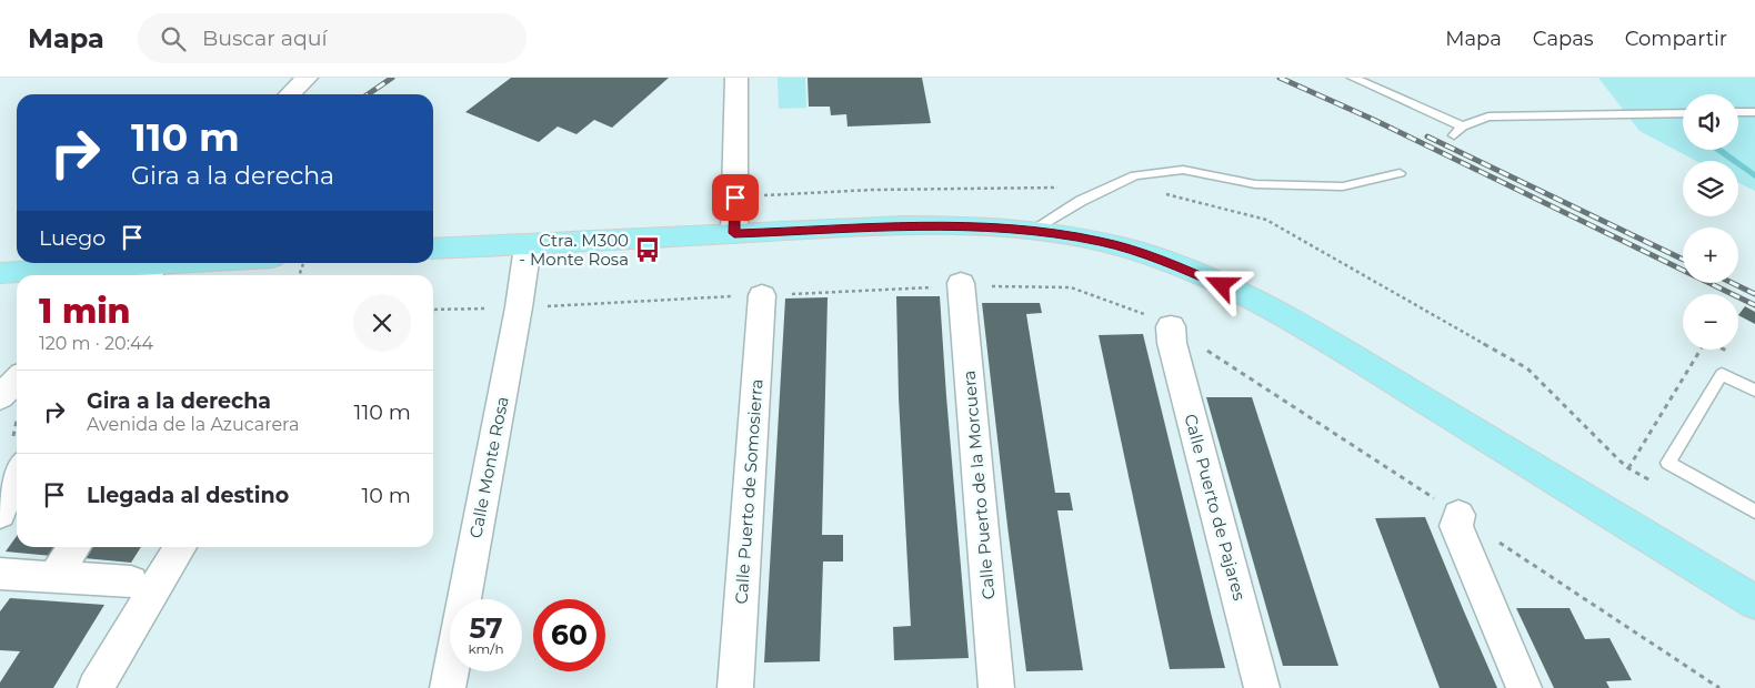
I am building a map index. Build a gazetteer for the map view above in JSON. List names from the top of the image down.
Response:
{
  "streets": {
    "street": [
      "Calle Monte Rosa",
      "Calle Puerto de la Morcuera",
      "Calle Puerto de Somosierra",
      "Calle Puerto de Pajares"
    ]
  },
  "places": {
    "bus stop": ["Ctra. M300 - Monte Rosa"]
  },
  "page": {
    "header": "Mapa",
    "search": "Buscar aquí",
    "nav": ["Mapa", "Capas", "Compartir"],
    "map_buttons": ["+", "−"],
    "turn": ["110 m", "Gira a la derecha"],
    "then": "Luego",
    "heading": ["1 min", "120 m · 20:44"],
    "list": [
      {
        "name": "Gira a la derecha",
        "note": "Avenida de la Azucarera",
        "value": "110 m"
      },
      {
        "name": "Llegada al destino",
        "value": "10 m"
      }
    ],
    "speed": "57 km/h",
    "limit": "60"
  }
}
